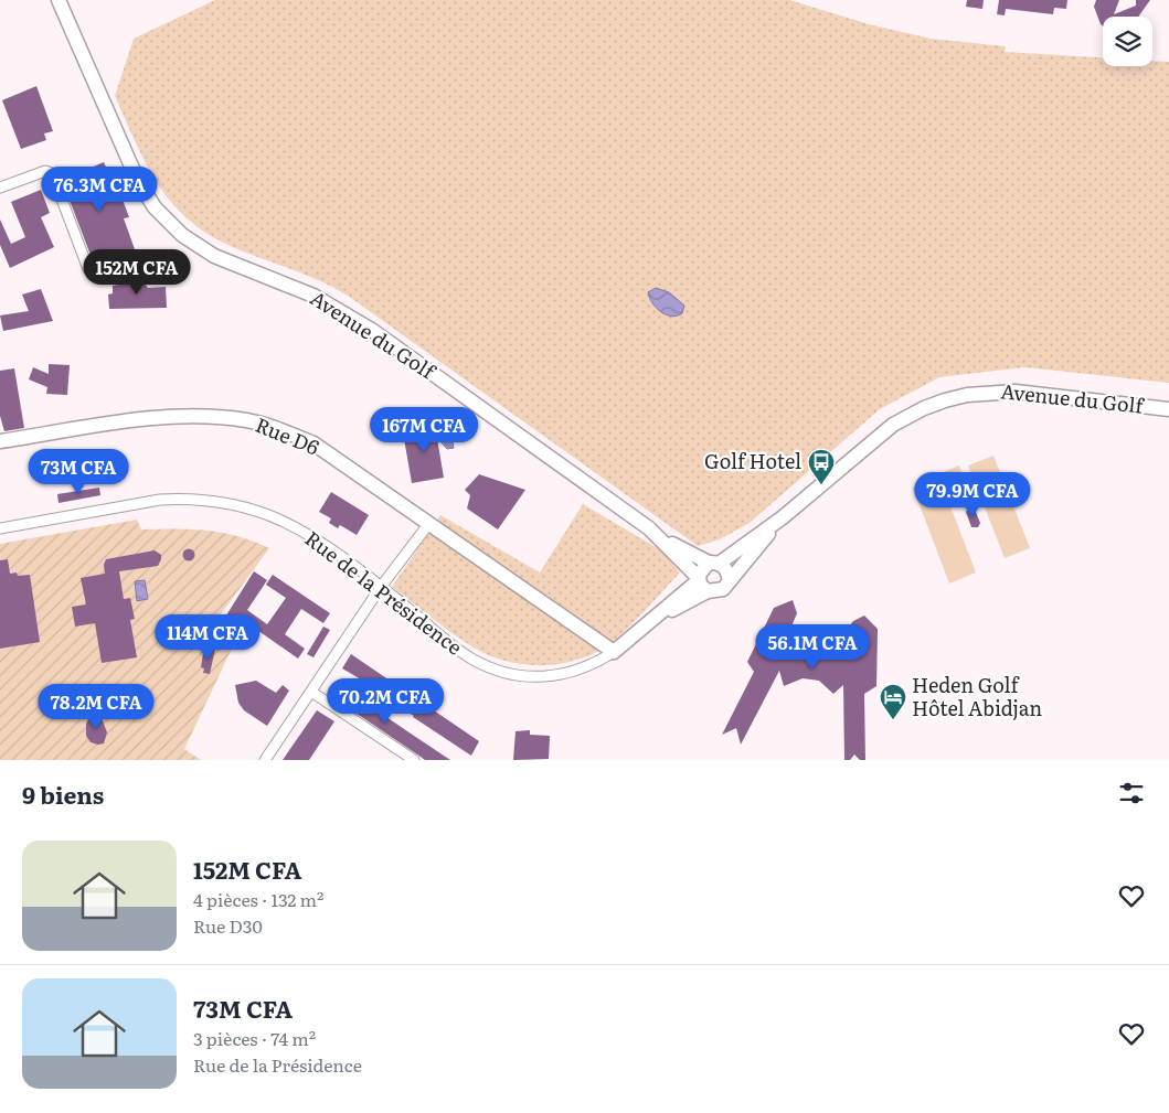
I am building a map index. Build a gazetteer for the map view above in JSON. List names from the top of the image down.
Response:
{
  "streets": {
    "main road": ["Avenue du Golf", "Rue D6", "Rue de la Présidence"]
  },
  "crossings": [
    ["Avenue du Golf", "Rue de la Présidence"],
    ["Rue D6", "Rue de la Présidence"]
  ],
  "places": {
    "bus stop": ["Golf Hotel"],
    "hotel": ["Heden Golf Hôtel Abidjan"]
  },
  "page": {
    "price": [
      "76.3M CFA",
      "152M CFA",
      "167M CFA",
      "73M CFA",
      "79.9M CFA",
      "114M CFA",
      "56.1M CFA",
      "70.2M CFA",
      "78.2M CFA"
    ],
    "heading": "9 biens",
    "list": [
      {
        "name": "152M CFA",
        "note": "4 pièces · 132 m² · Rue D30"
      },
      {
        "name": "73M CFA",
        "note": "3 pièces · 74 m² · Rue de la Présidence"
      }
    ]
  }
}
